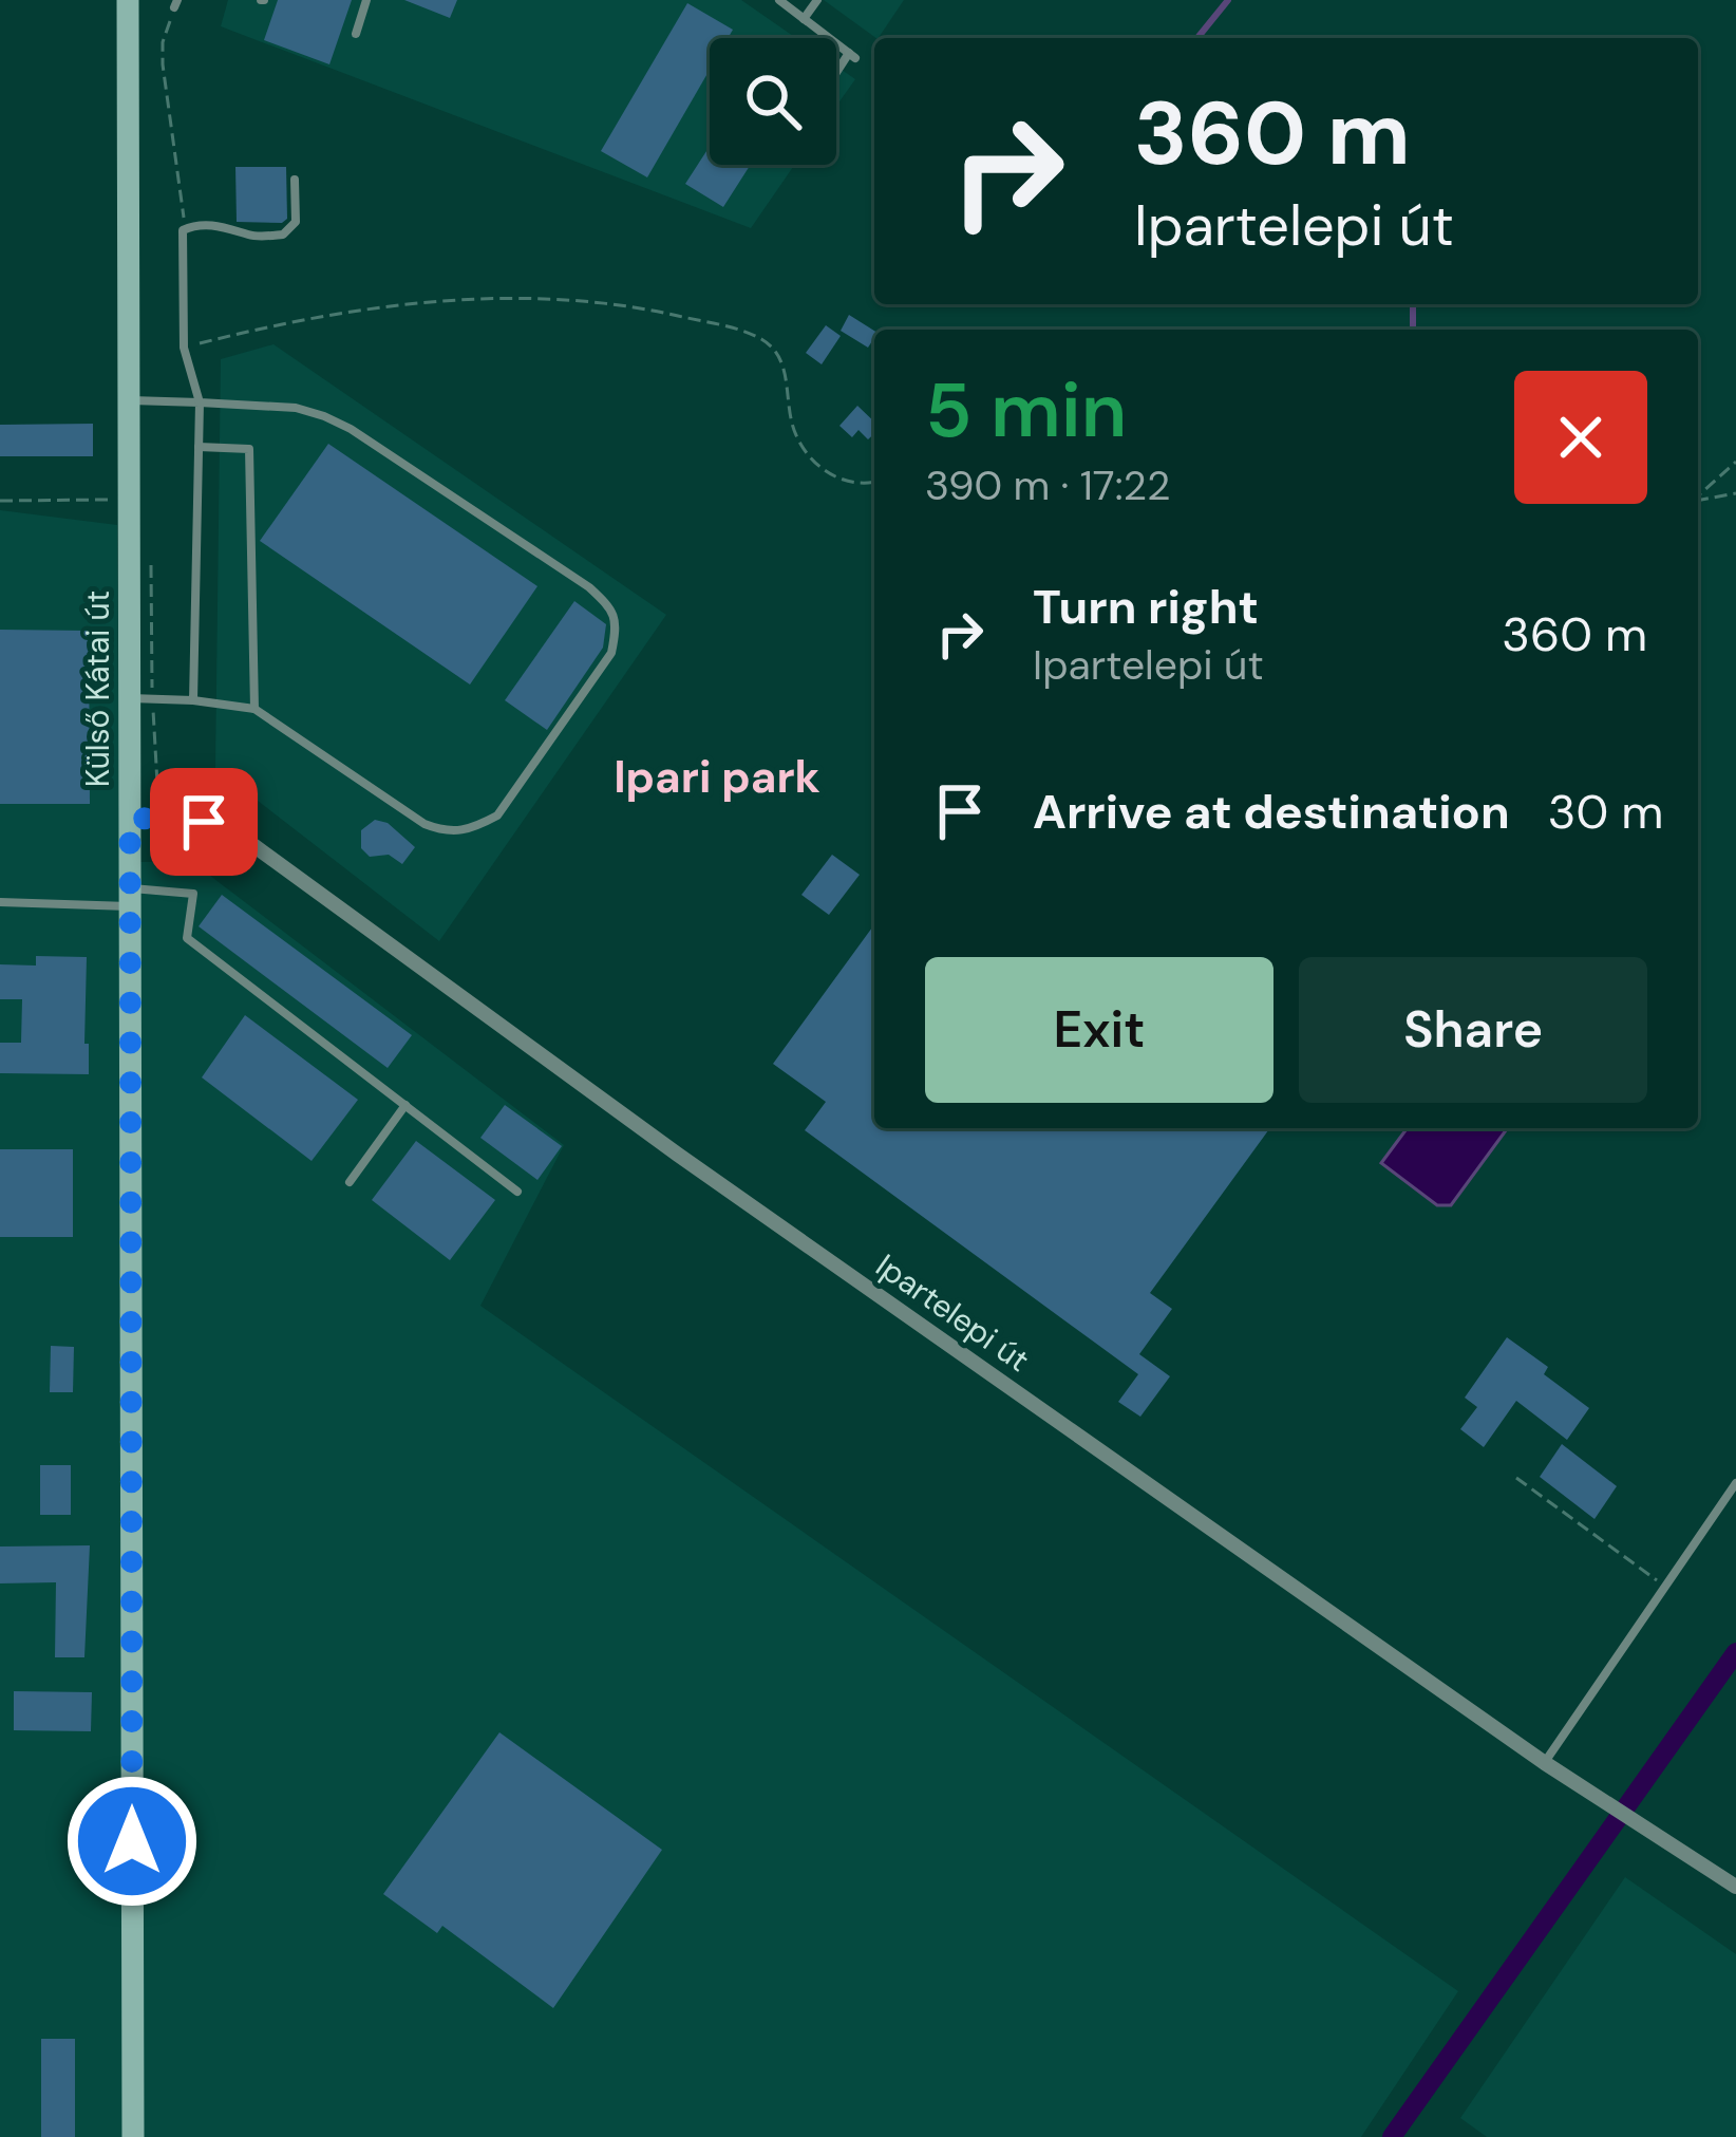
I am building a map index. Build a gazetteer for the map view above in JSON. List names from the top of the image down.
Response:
{
  "streets": {
    "main road": ["Külső Kátai út"],
    "street": ["Ipartelepi út"]
  },
  "crossings": [
    ["Külső Kátai út", "Ipartelepi út"]
  ],
  "districts": ["Ipari park"],
  "page": {
    "turn": ["360 m", "Ipartelepi út"],
    "heading": ["5 min", "390 m · 17:22"],
    "list": [
      {
        "name": "Turn right",
        "note": "Ipartelepi út",
        "value": "360 m"
      },
      {
        "name": "Arrive at destination",
        "value": "30 m"
      }
    ],
    "buttons": ["Exit", "Share"]
  }
}
